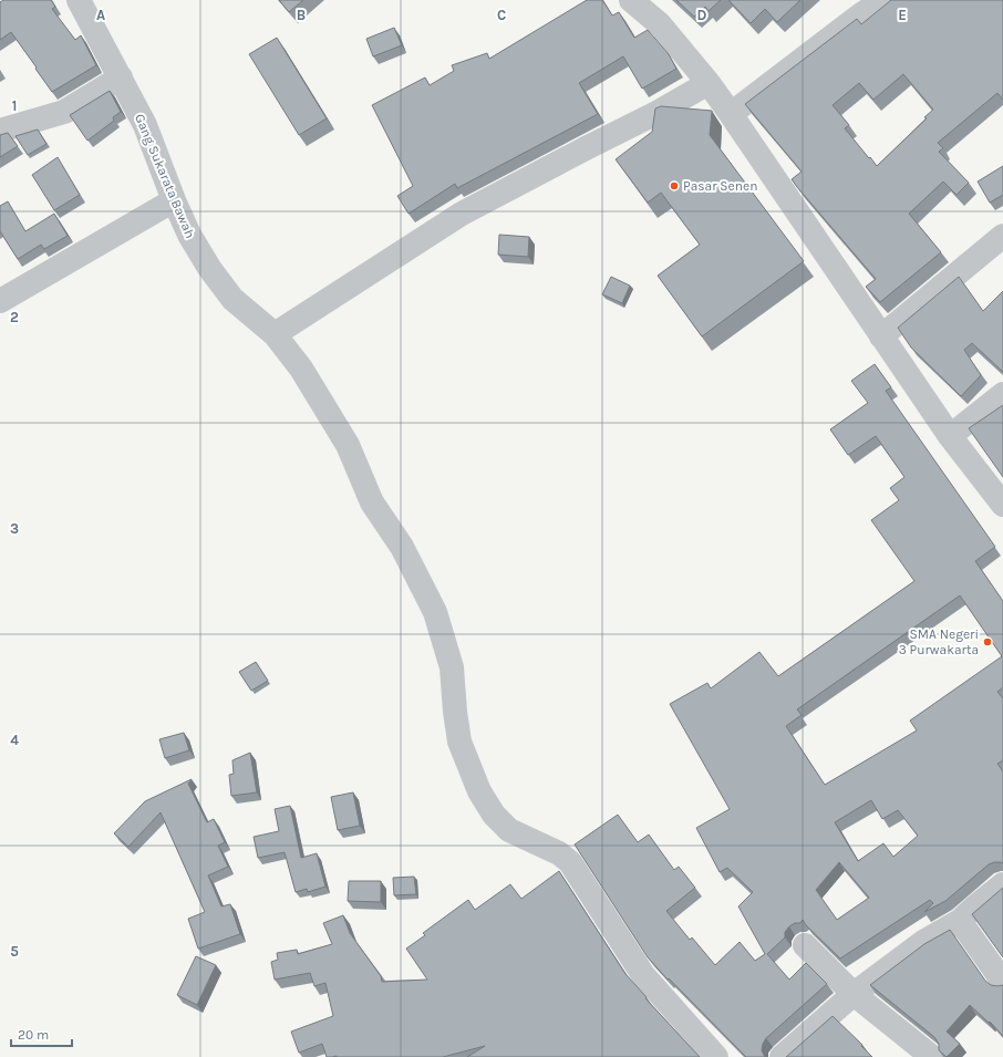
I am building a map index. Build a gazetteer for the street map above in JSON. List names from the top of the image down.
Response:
{
  "streets": {
    "street": ["Gang Sukarata Bawah"]
  },
  "places": ["Pasar Senen", "SMA Negeri 3 Purwakarta"],
  "scale_bar": "20 m",
  "grid": {
    "columns": [
      "A",
      "B",
      "C",
      "D",
      "E"
    ],
    "rows": [
      "1",
      "2",
      "3",
      "4",
      "5"
    ]
  }
}
